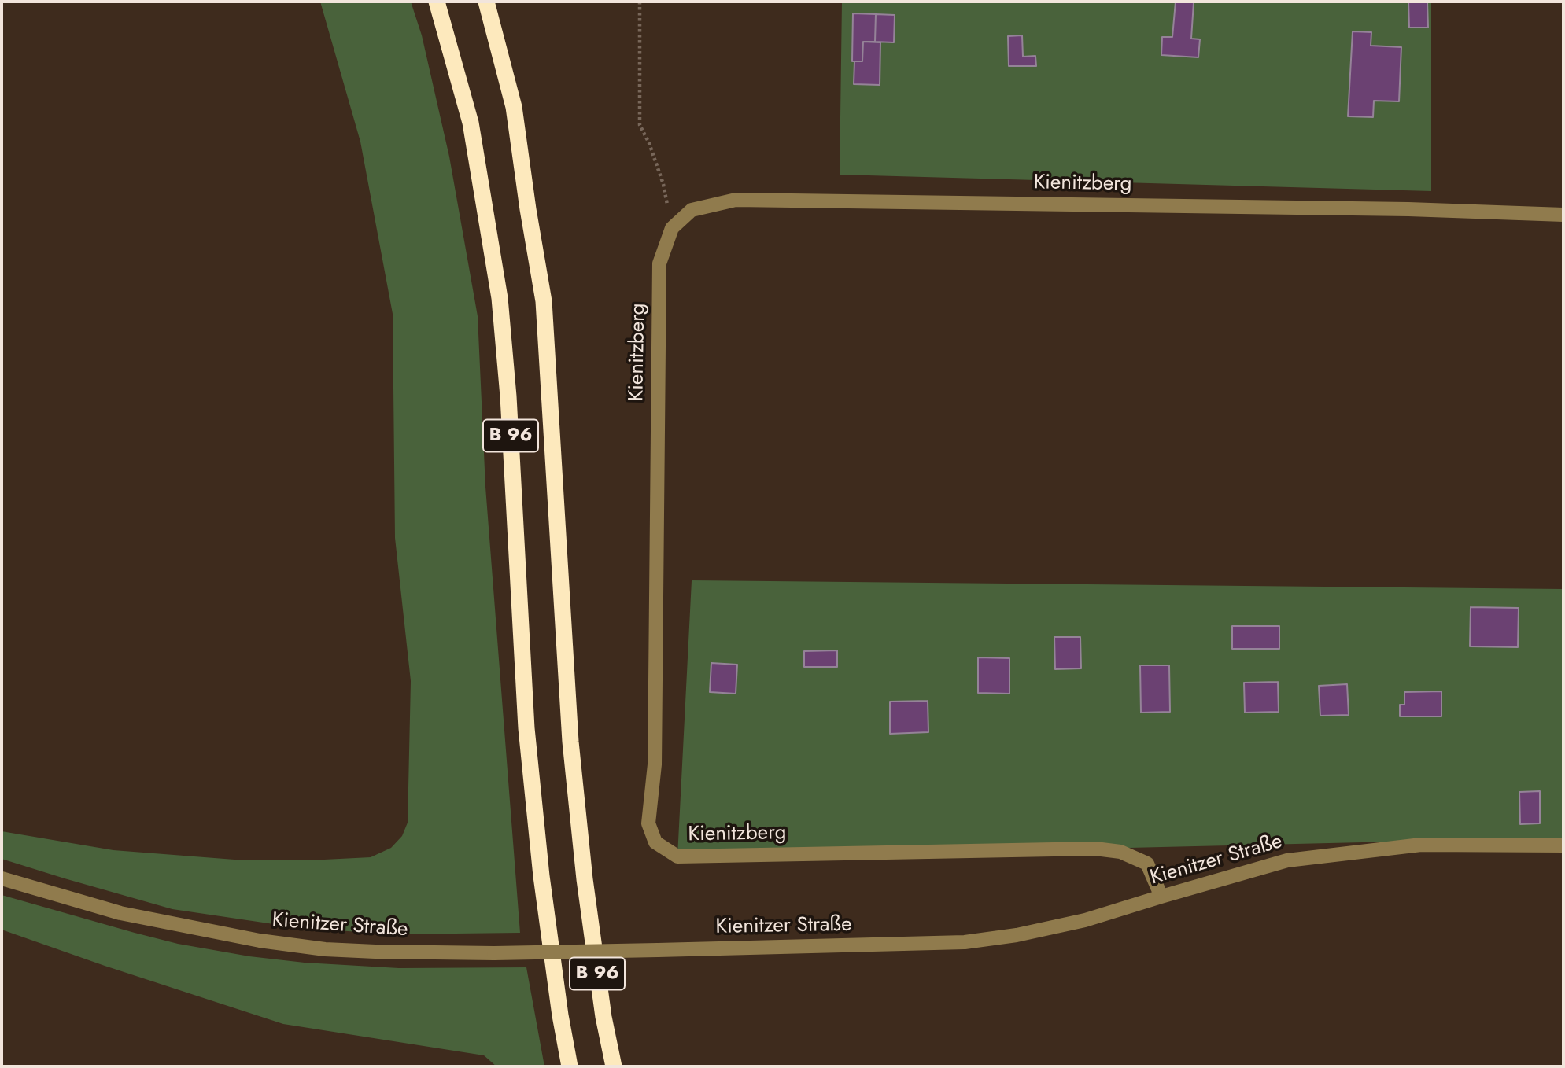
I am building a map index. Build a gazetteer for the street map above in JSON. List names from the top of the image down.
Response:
{
  "streets": {
    "highway": ["B 96"],
    "street": ["Kienitzberg", "Kienitzer Straße"]
  },
  "crossings": [
    ["Kienitzberg", "Kienitzer Straße"]
  ]
}
